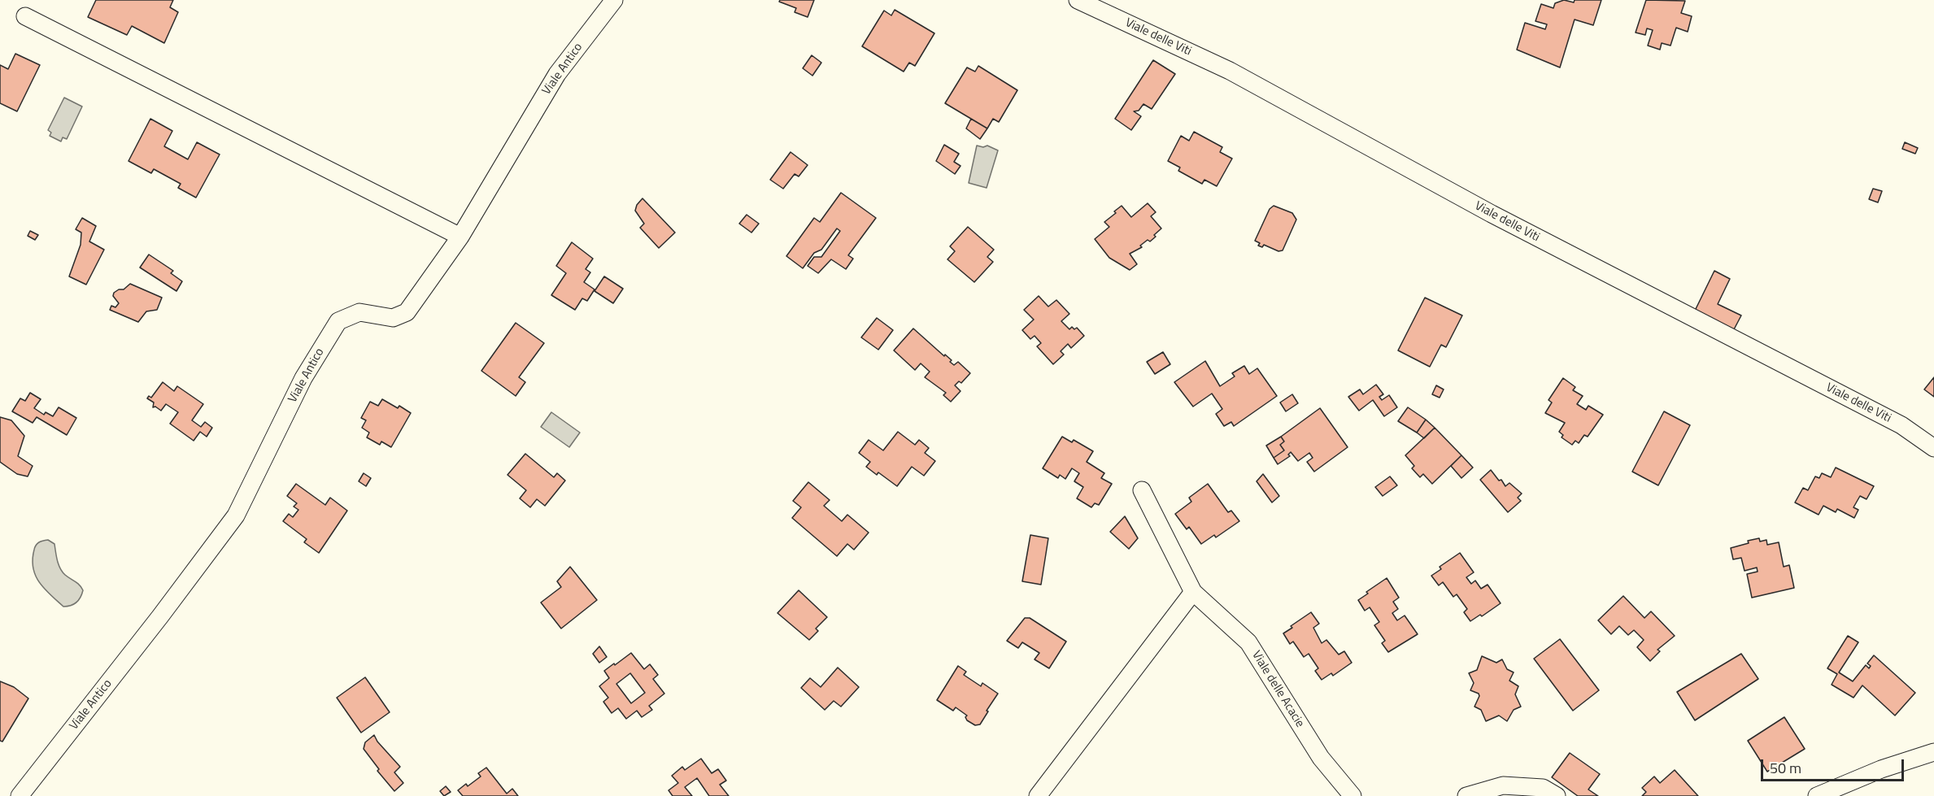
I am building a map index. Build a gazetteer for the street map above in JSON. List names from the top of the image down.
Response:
{
  "streets": {
    "street": ["Viale delle Viti", "Viale Antico", "Viale delle Acacie"]
  },
  "scale_bar": "50 m"
}
